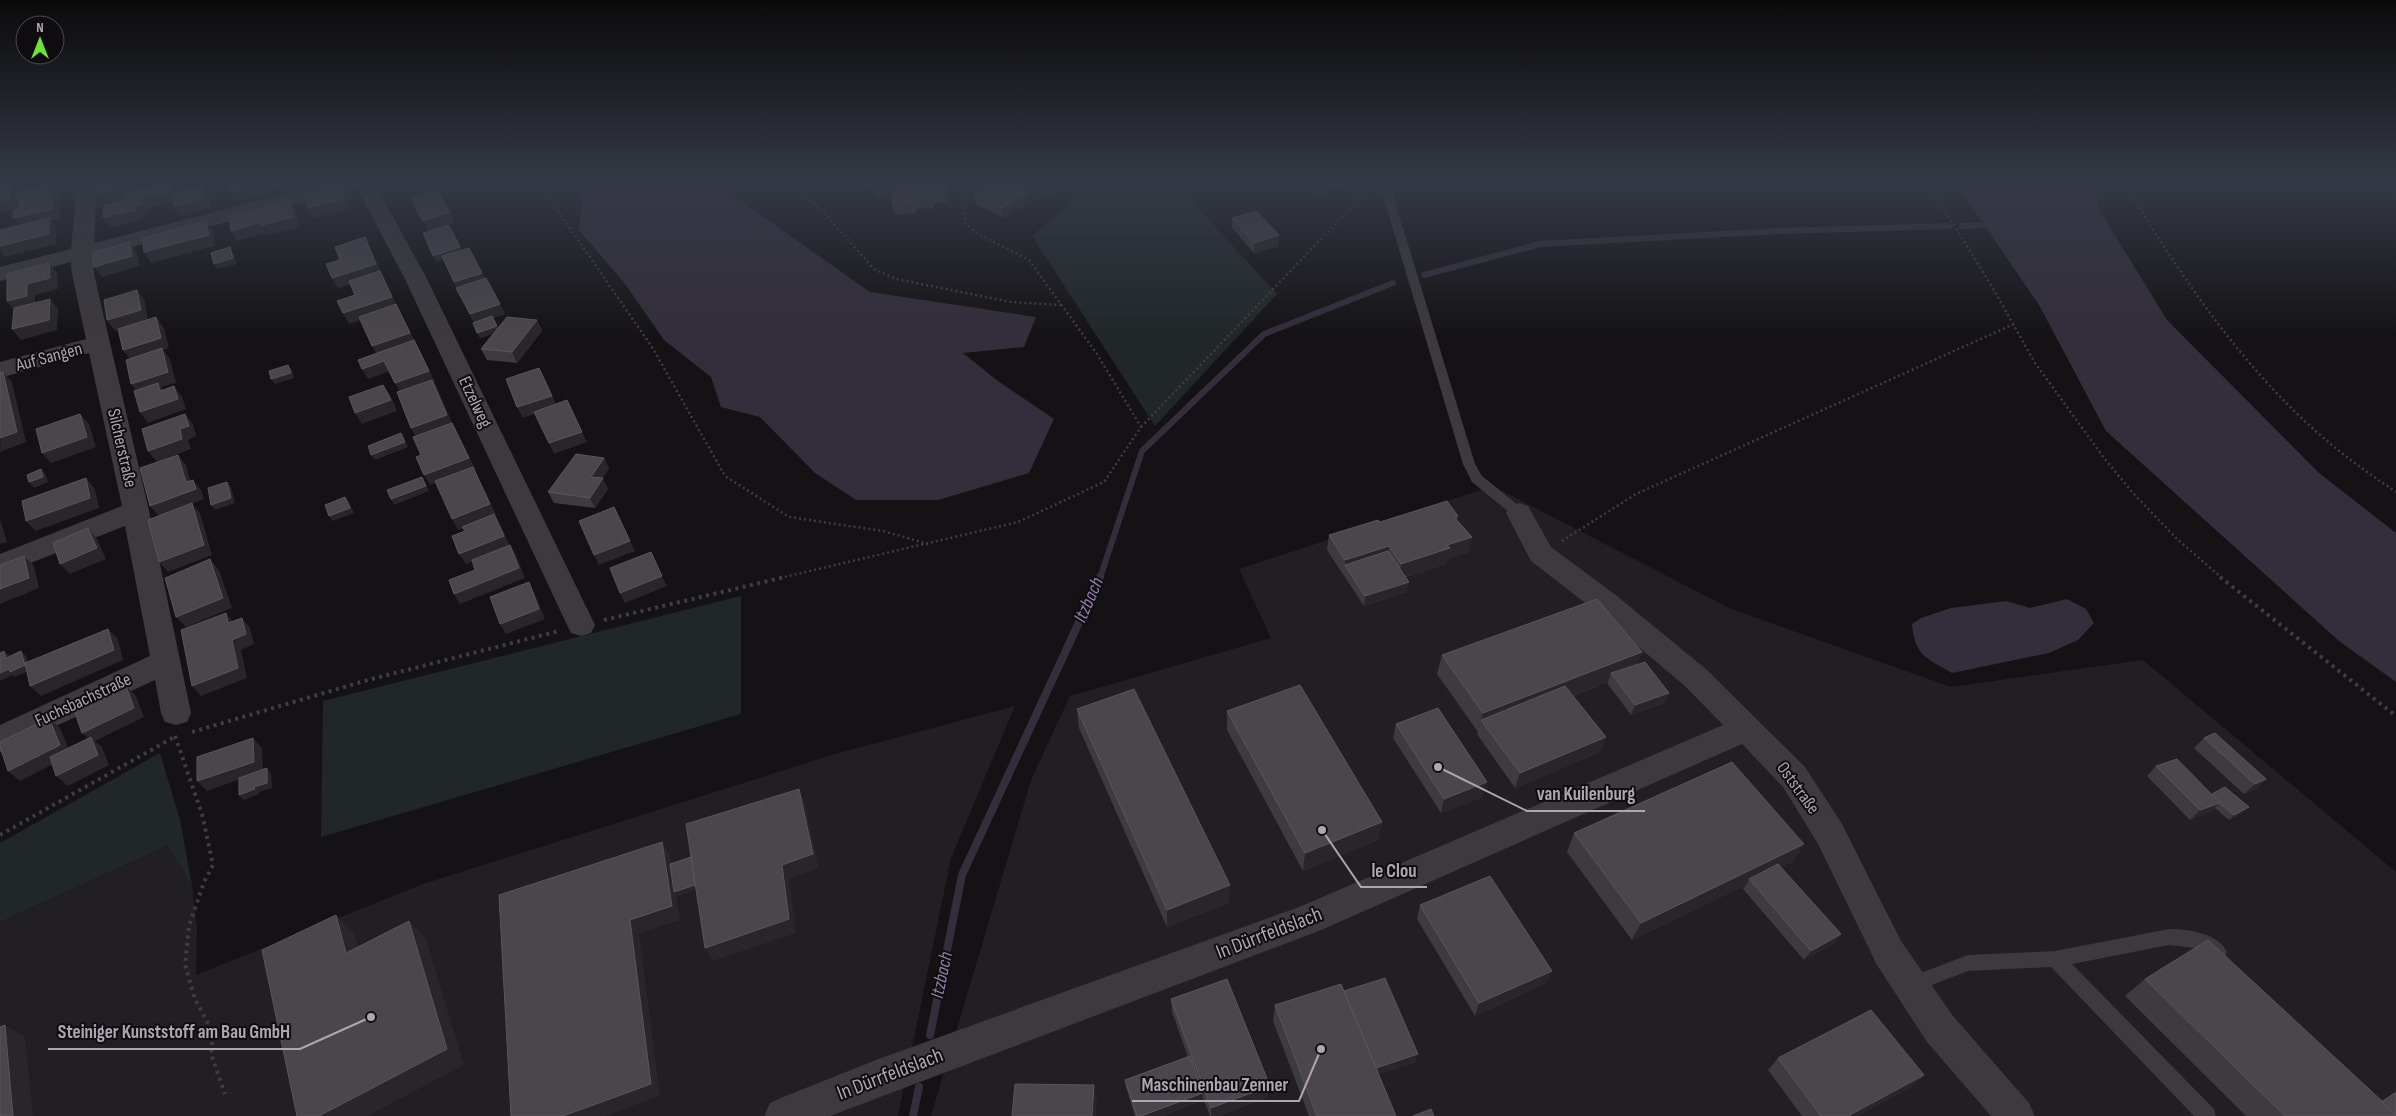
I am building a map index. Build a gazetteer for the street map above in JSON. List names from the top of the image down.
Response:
{
  "streets": {
    "street": [
      "Auf Sangen",
      "Etzelweg",
      "Silcherstraße",
      "Fuchsbachstraße",
      "Oststraße",
      "In Dürrfeldslach"
    ]
  },
  "crossings": [
    ["Auf Sangen", "Silcherstraße"],
    ["Silcherstraße", "Fuchsbachstraße"],
    ["Oststraße", "In Dürrfeldslach"]
  ],
  "water": ["Itzbach"],
  "places": [
    "van Kuilenburg",
    "le Clou",
    "Steiniger Kunststoff am Bau GmbH",
    "Maschinenbau Zenner"
  ],
  "north": "top"
}
